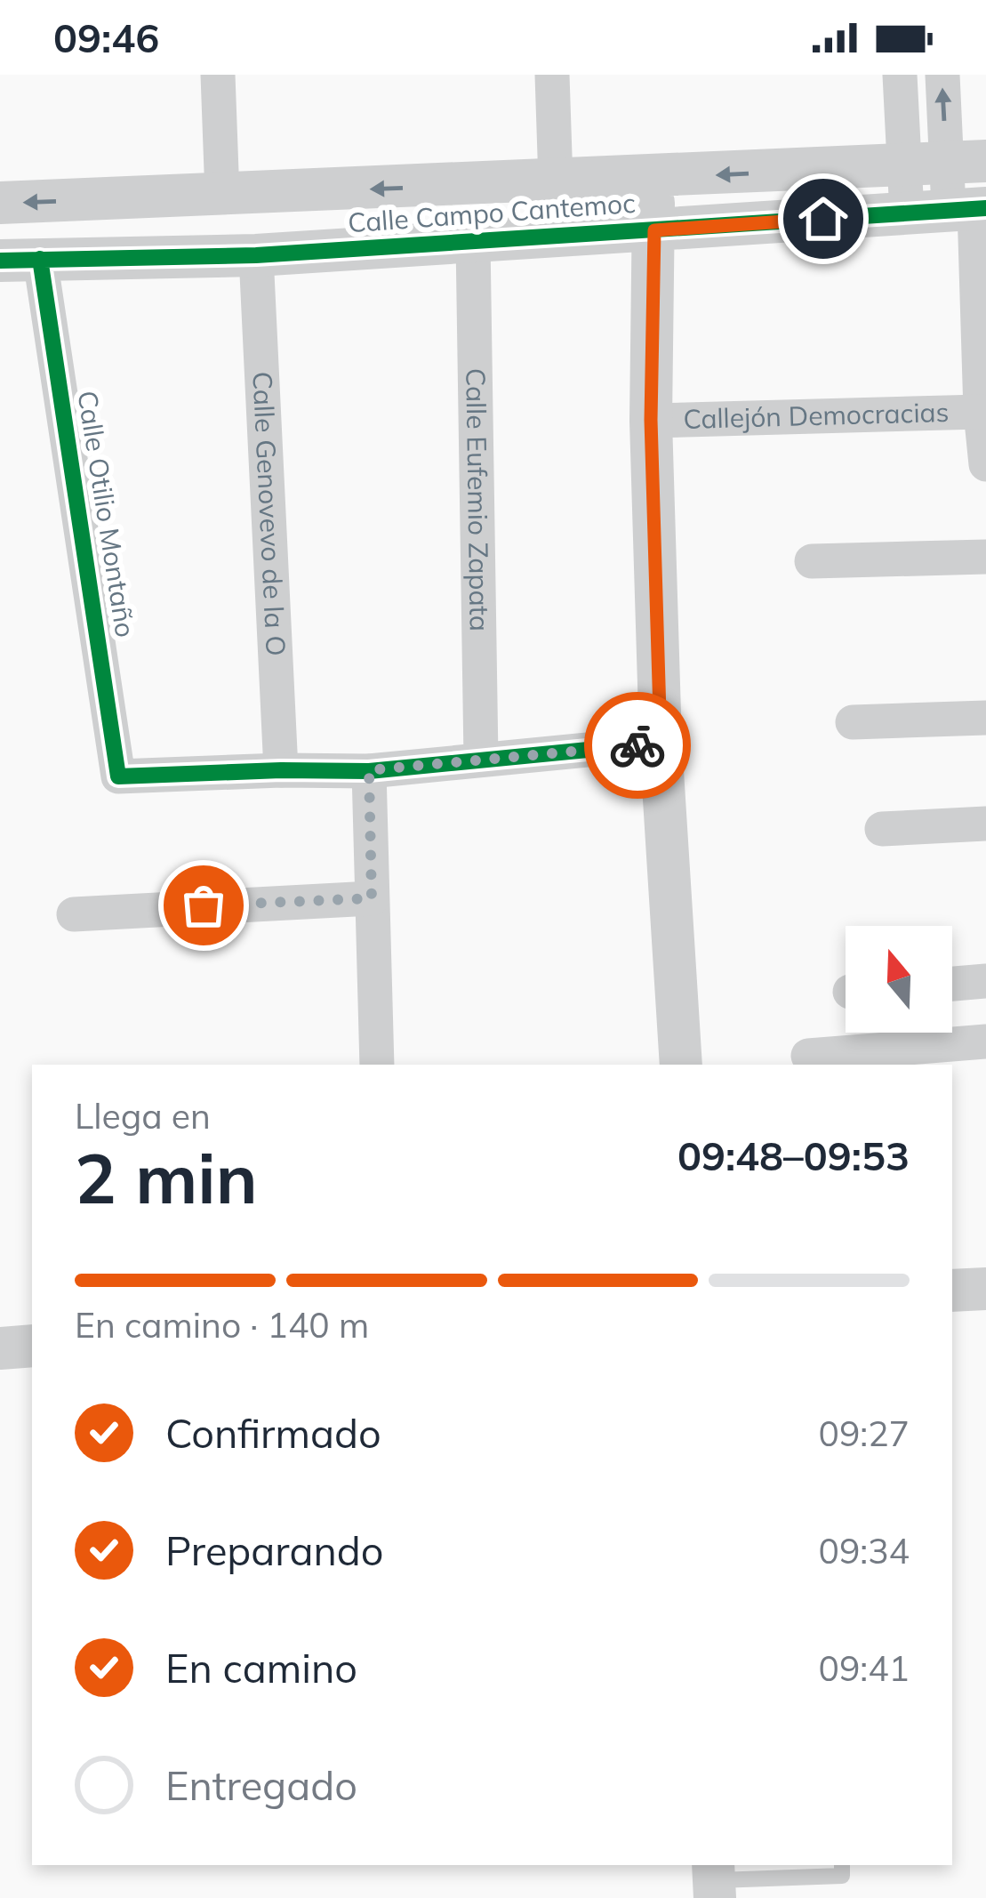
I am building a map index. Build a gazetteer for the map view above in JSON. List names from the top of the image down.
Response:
{
  "streets": {
    "street": [
      "Calle Campo Cantemoc",
      "Callejón Democracias",
      "Calle Eufemio Zapata",
      "Calle Genovevo de la O",
      "Calle Otilio Montaño"
    ]
  },
  "crossings": [
    ["Calle Campo Cantemoc", "Calle Eufemio Zapata"],
    ["Calle Campo Cantemoc", "Calle Genovevo de la O"],
    ["Calle Campo Cantemoc", "Calle Otilio Montaño"],
    ["Calle Genovevo de la O", "Calle Otilio Montaño"]
  ],
  "north": "top",
  "page": {
    "status": "09:46",
    "heading": ["2 min", "Llega en", "09:48–09:53"],
    "bar": "En camino · 140 m",
    "list": [
      ["Confirmado", "09:27"],
      ["Preparando", "09:34"],
      ["En camino", "09:41"],
      "Entregado"
    ]
  }
}
